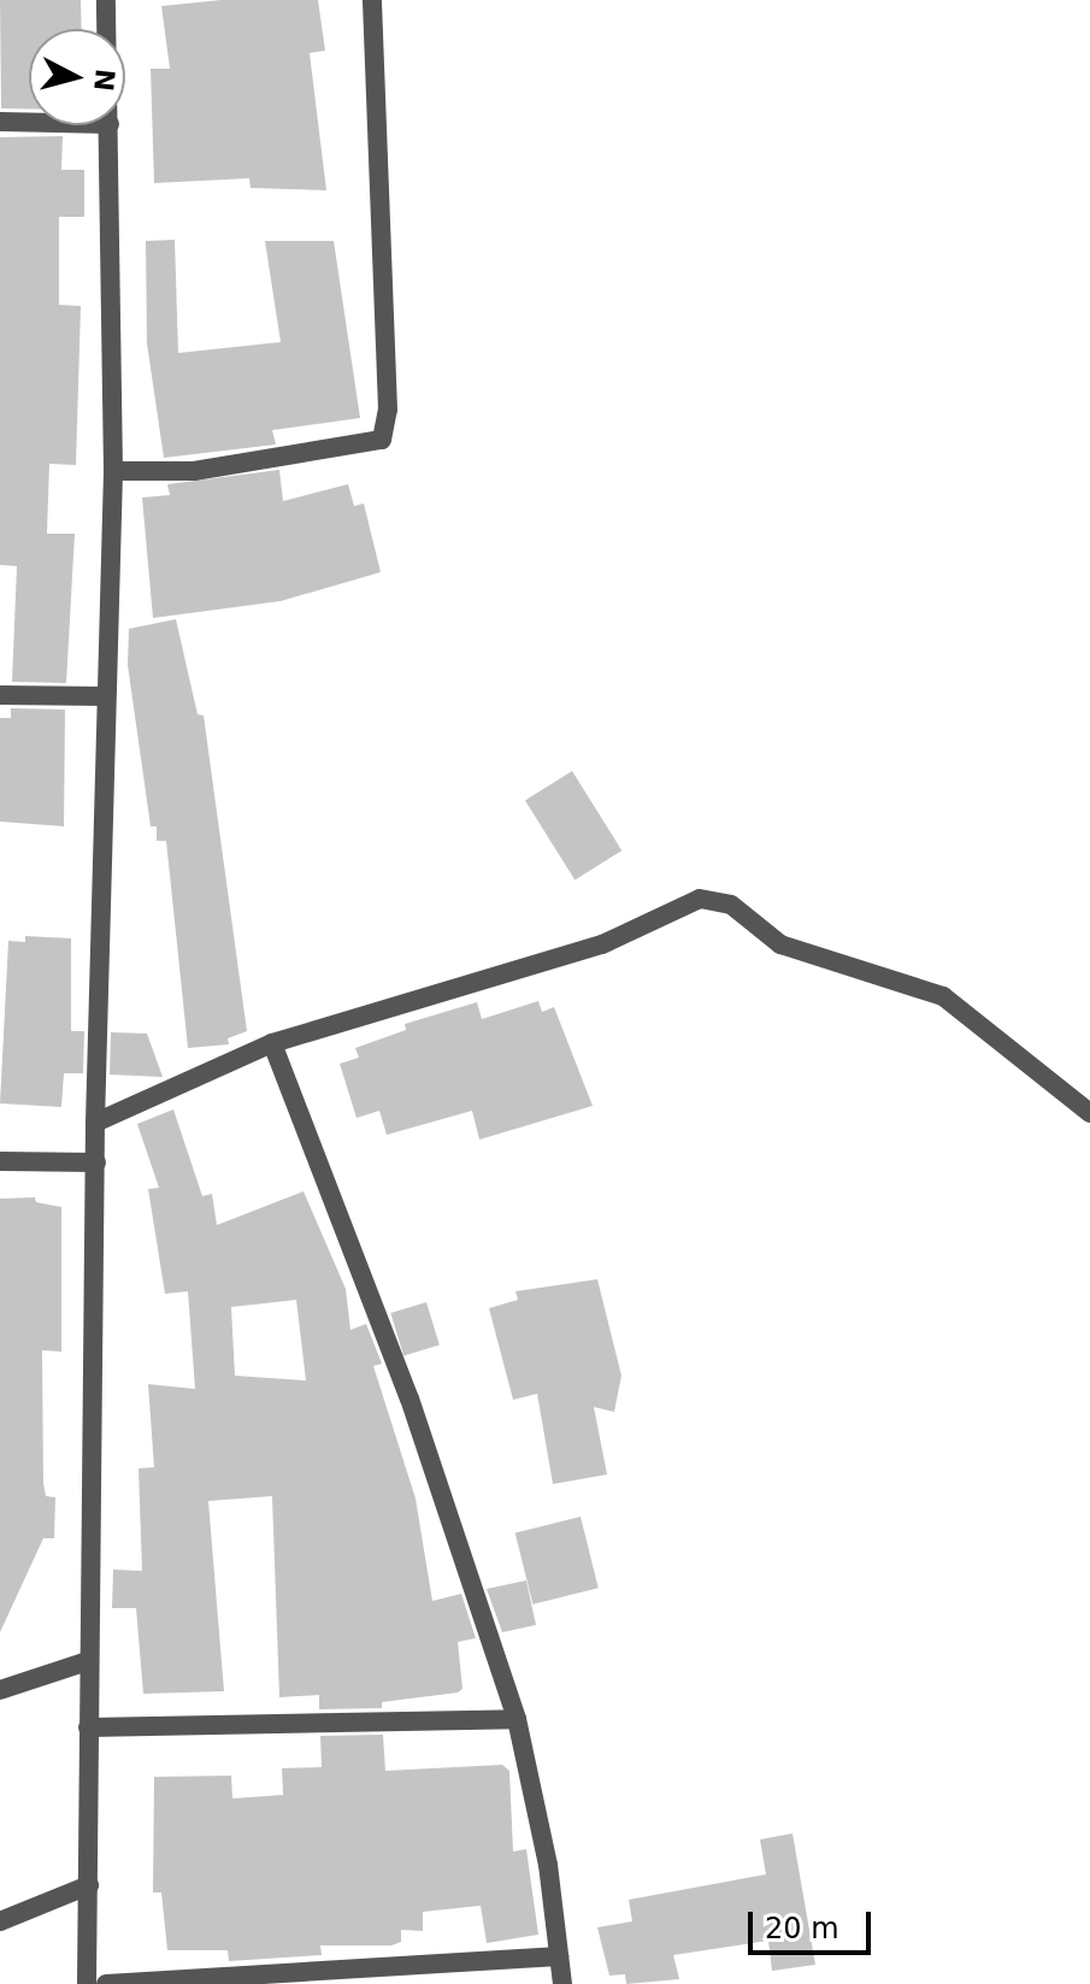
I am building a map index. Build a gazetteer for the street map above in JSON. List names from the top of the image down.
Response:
{
  "scale_bar": "20 m",
  "north": "right"
}
